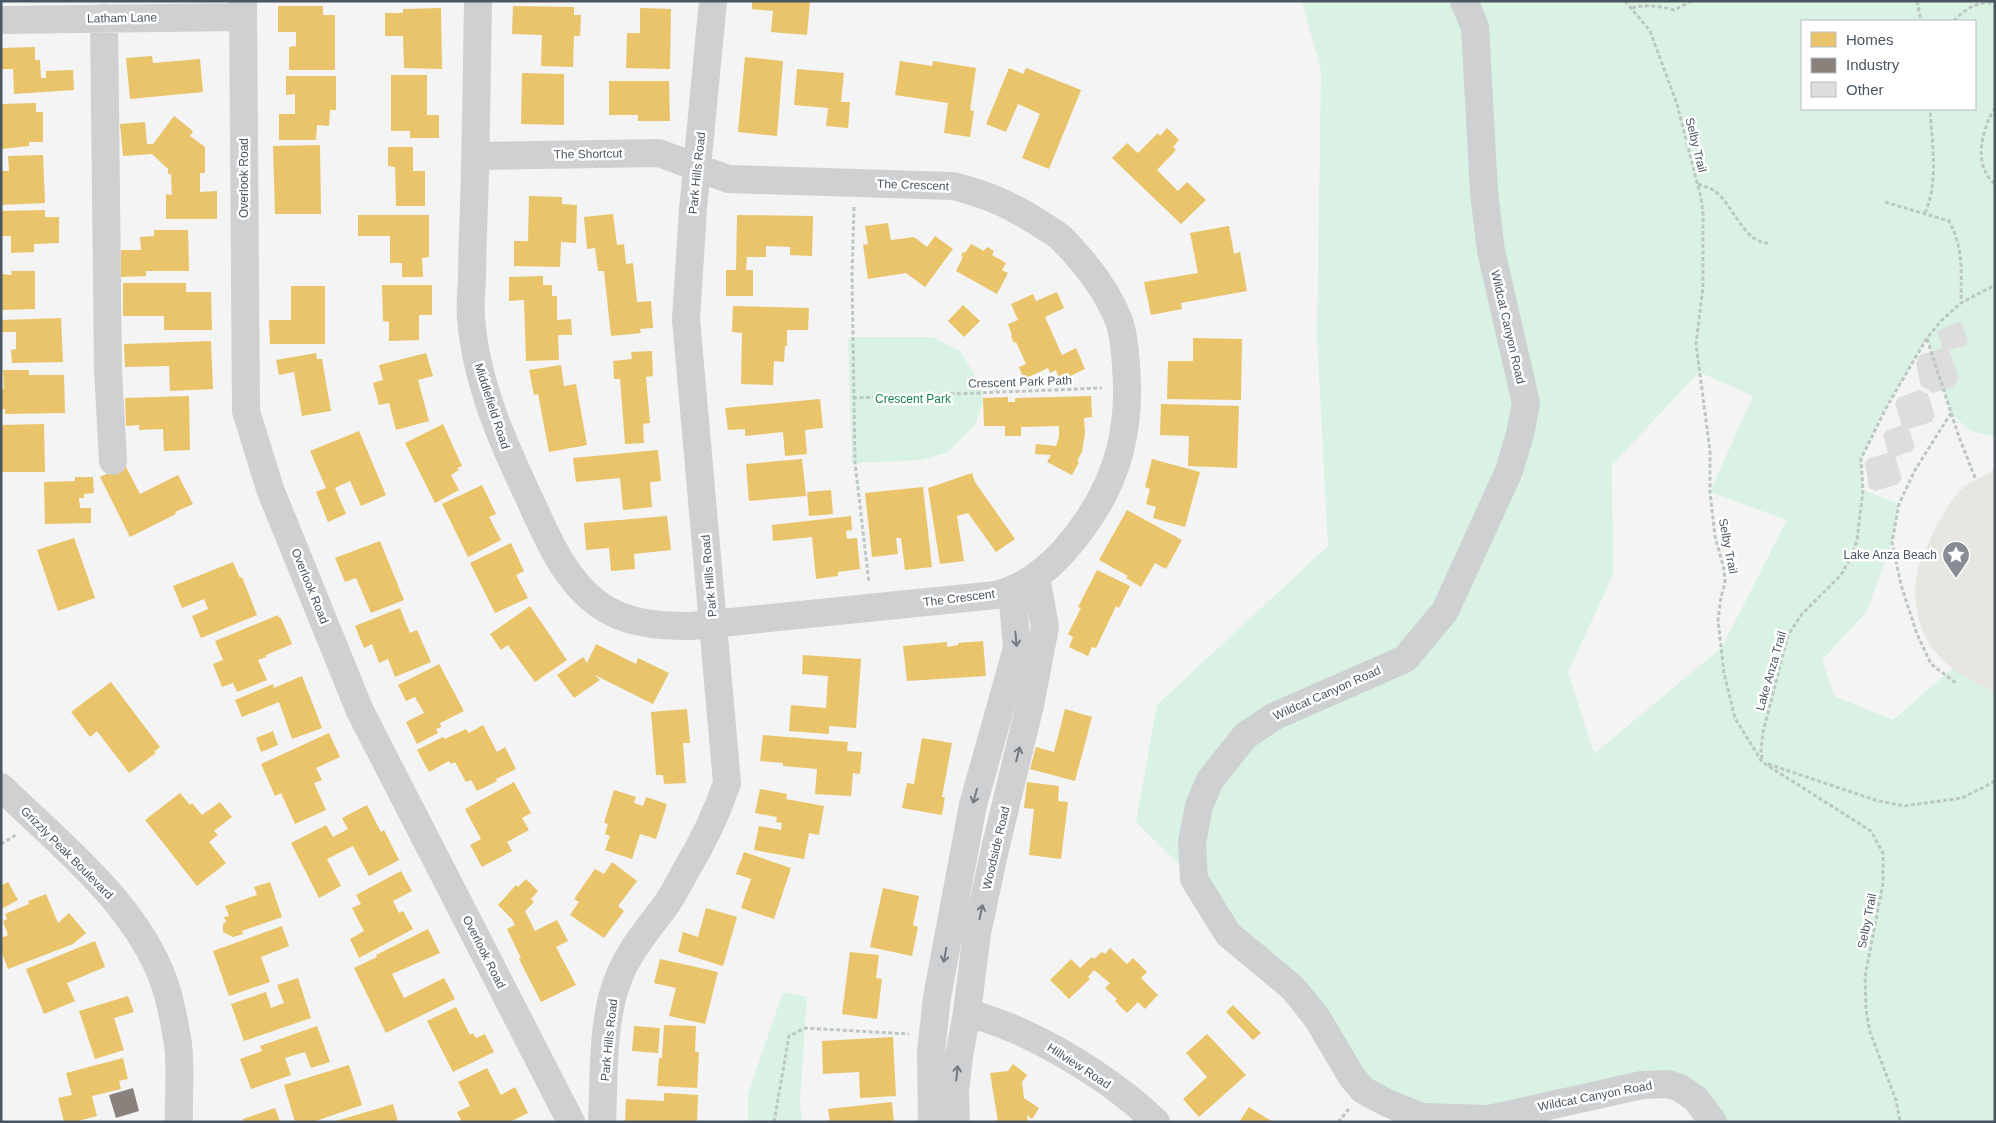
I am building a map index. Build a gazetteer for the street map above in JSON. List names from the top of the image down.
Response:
{
  "streets": {
    "street": [
      "Latham Lane",
      "The Shortcut",
      "Park Hills Road",
      "Overlook Road",
      "The Crescent",
      "Wildcat Canyon Road",
      "Middlefield Road",
      "Woodside Road",
      "Grizzly Peak Boulevard",
      "Hillview Road"
    ],
    "path": ["Selby Trail", "Crescent Park Path", "Lake Anza Trail"]
  },
  "crossings": [
    ["Latham Lane", "Overlook Road"],
    ["Selby Trail", "Lake Anza Trail"],
    ["The Shortcut", "Park Hills Road"],
    ["The Shortcut", "The Crescent"],
    ["The Shortcut", "Middlefield Road"],
    ["Park Hills Road", "The Crescent"],
    ["Park Hills Road", "Middlefield Road"],
    ["The Crescent", "Crescent Park Path"],
    ["The Crescent", "Middlefield Road"],
    ["The Crescent", "Woodside Road"],
    ["Woodside Road", "Hillview Road"]
  ],
  "parks": ["Crescent Park"],
  "places": {
    "place": ["Lake Anza Beach"]
  },
  "legend": ["Homes", "Industry", "Other"]
}
